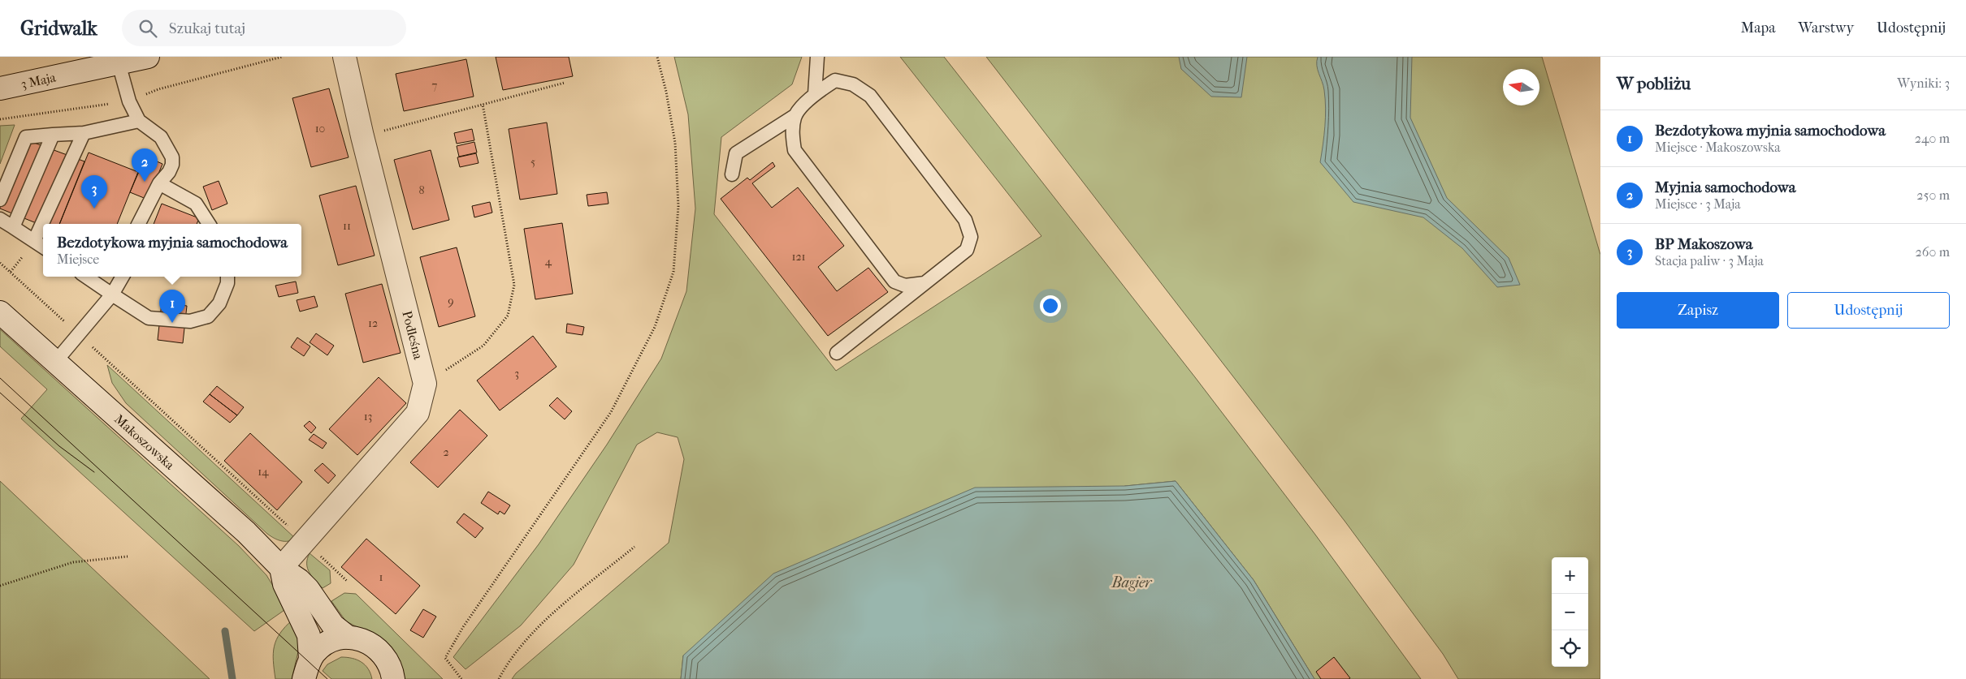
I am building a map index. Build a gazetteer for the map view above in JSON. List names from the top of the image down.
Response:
{
  "streets": {
    "main road": ["3 Maja", "Podleśna", "Makoszowska"]
  },
  "crossings": [
    ["Podleśna", "Makoszowska"]
  ],
  "water": ["Bagier"],
  "house_numbers": [
    "7",
    "10",
    "5",
    "8",
    "11",
    "121",
    "4",
    "9",
    "12",
    "3",
    "13",
    "2",
    "14",
    "1"
  ],
  "north": "left",
  "page": {
    "header": "Gridwalk",
    "search": "Szukaj tutaj",
    "nav": ["Mapa", "Warstwy", "Udostępnij"],
    "heading": ["W pobliżu", "Wyniki: 3"],
    "list": [
      {
        "mark": "1",
        "name": "Bezdotykowa myjnia samochodowa",
        "note": "Miejsce · Makoszowska",
        "value": "240 m"
      },
      {
        "mark": "2",
        "name": "Myjnia samochodowa",
        "note": "Miejsce · 3 Maja",
        "value": "250 m"
      },
      {
        "mark": "3",
        "name": "BP Makoszowa",
        "note": "Stacja paliw · 3 Maja",
        "value": "260 m"
      }
    ],
    "pins": ["2", "3", "1"],
    "popup": ["Bezdotykowa myjnia samochodowa", "Miejsce"],
    "buttons": ["Zapisz", "Udostępnij"],
    "map_buttons": ["+", "−"]
  }
}
